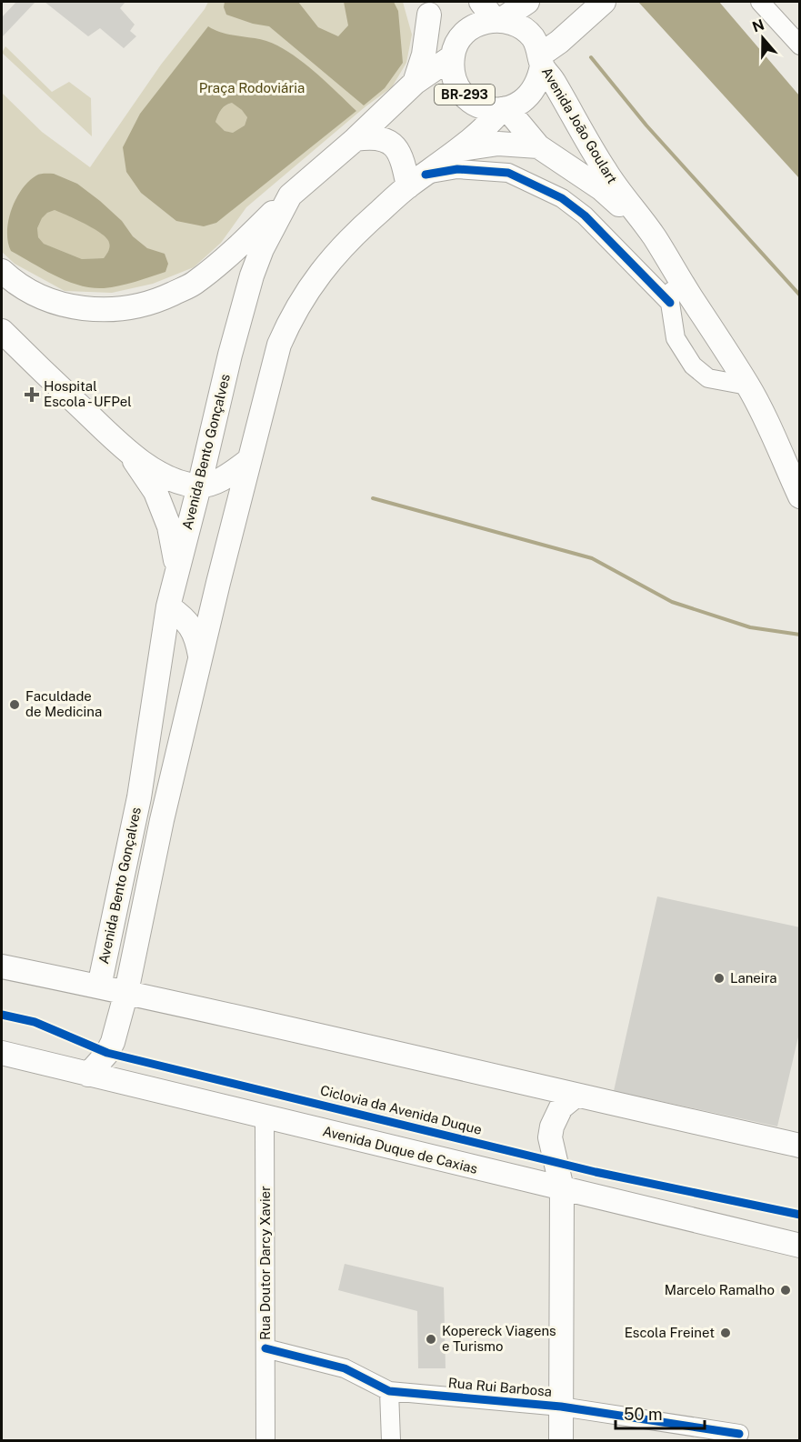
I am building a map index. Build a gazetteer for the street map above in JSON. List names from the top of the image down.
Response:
{
  "streets": {
    "main road": [
      "BR-293",
      "Avenida João Goulart",
      "Avenida Bento Gonçalves",
      "Avenida Duque de Caxias"
    ],
    "street": ["Rua Doutor Darcy Xavier", "Rua Rui Barbosa"],
    "cycle path": ["Ciclovia da Avenida Duque"]
  },
  "crossings": [
    ["BR-293", "Avenida João Goulart"],
    ["BR-293", "Avenida Bento Gonçalves"],
    ["Avenida João Goulart", "Avenida Bento Gonçalves"],
    ["Avenida Bento Gonçalves", "Avenida Duque de Caxias"],
    ["Avenida Duque de Caxias", "Rua Doutor Darcy Xavier"],
    ["Rua Doutor Darcy Xavier", "Rua Rui Barbosa"]
  ],
  "parks": ["Praça Rodoviária"],
  "places": {
    "health": ["Hospital Escola - UFPel"],
    "other": [
      "Faculdade de Medicina",
      "Laneira",
      "Marcelo Ramalho",
      "Escola Freinet",
      "Kopereck Viagens e Turismo"
    ]
  },
  "scale_bar": "50 m",
  "north": "top"
}
